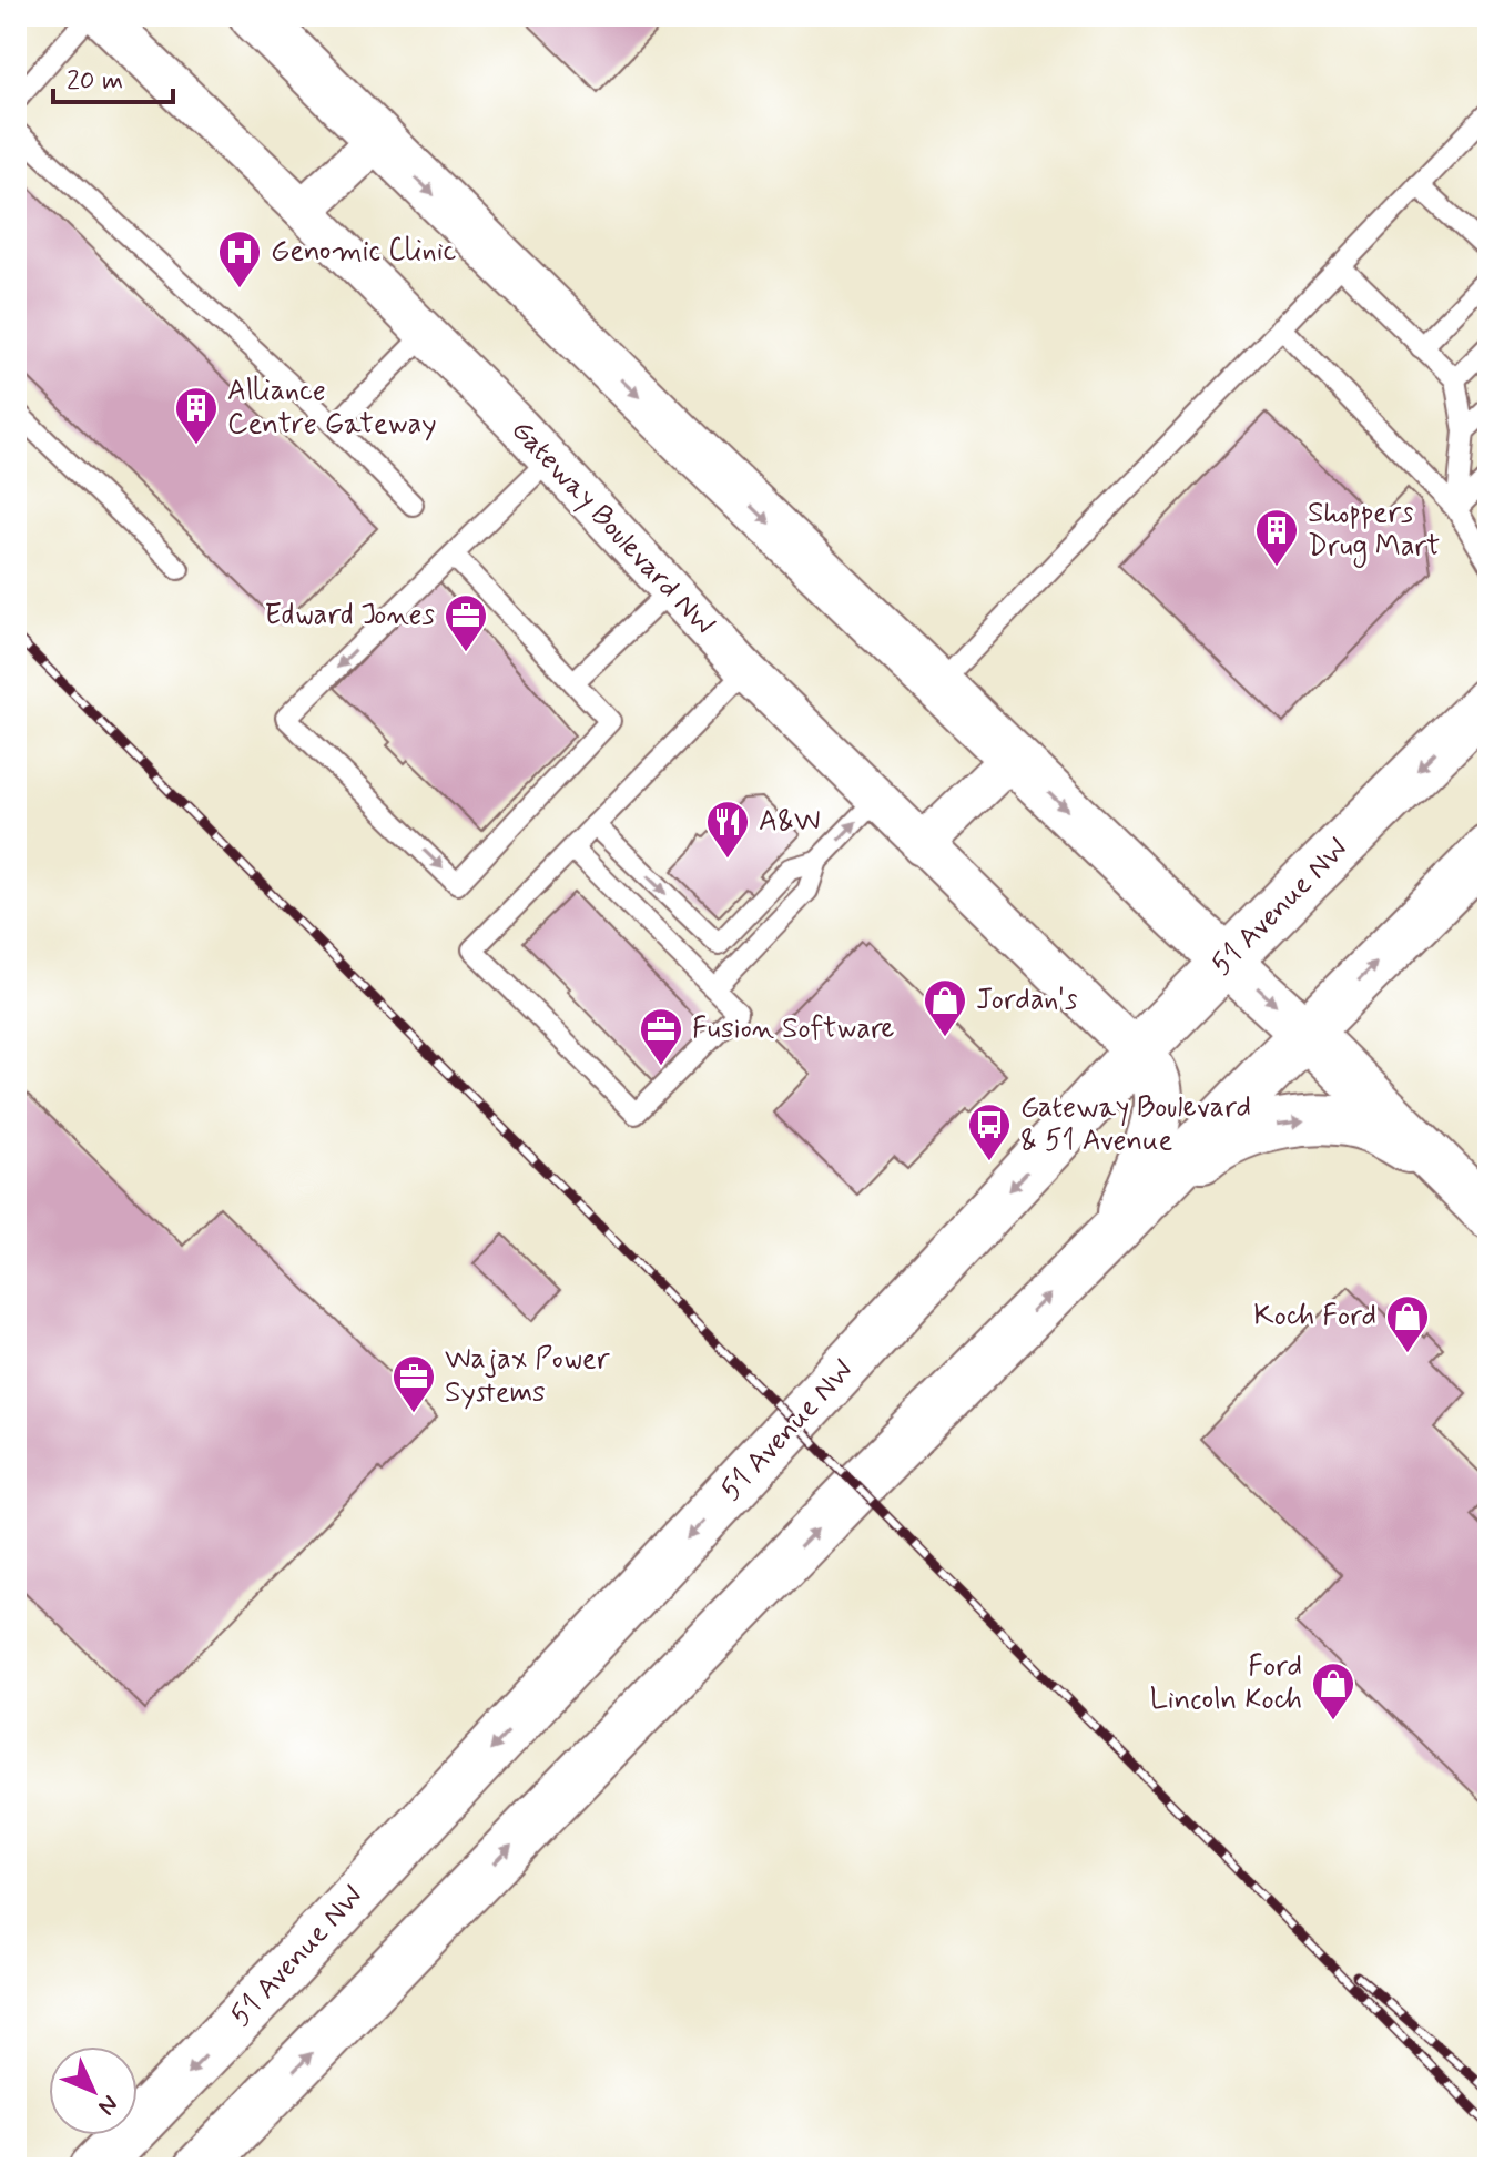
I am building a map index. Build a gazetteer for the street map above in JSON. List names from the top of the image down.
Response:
{
  "streets": {
    "main road": ["51 Avenue NW"],
    "street": ["Gateway Boulevard NW"]
  },
  "crossings": [
    ["Gateway Boulevard NW", "51 Avenue NW"]
  ],
  "places": {
    "hospital": ["Genomic Clinic"],
    "building": ["Alliance Centre Gateway", "Shoppers Drug Mart"],
    "office": ["Edward Jones", "Fusion Software", "Wajax Power Systems"],
    "restaurant": ["A&W"],
    "shop": ["Jordan's", "Koch Ford", "Ford Lincoln Koch"],
    "bus stop": ["Gateway Boulevard & 51 Avenue"]
  },
  "scale_bar": "20 m",
  "north": "bottom right"
}
